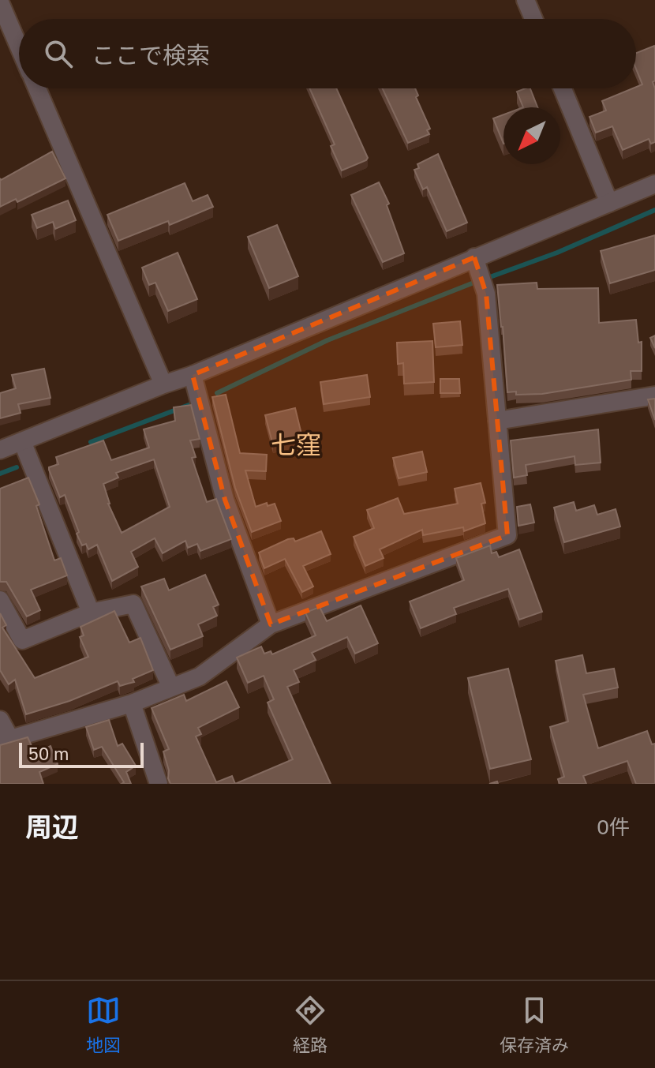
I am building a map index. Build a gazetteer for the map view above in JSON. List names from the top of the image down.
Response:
{
  "districts": ["七窪"],
  "scale_bar": "50 m",
  "north": "bottom left",
  "page": {
    "search": "ここで検索",
    "scale": "50 m",
    "heading": ["周辺", "0件"],
    "nav": ["地図", "経路", "保存済み"]
  }
}
